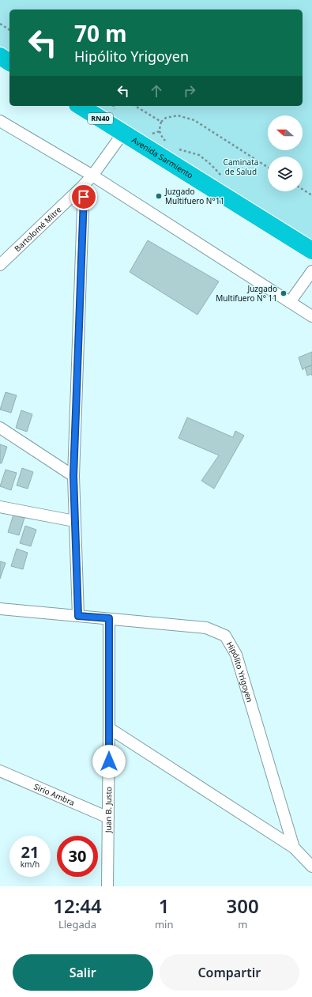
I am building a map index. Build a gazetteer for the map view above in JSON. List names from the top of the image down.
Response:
{
  "streets": {
    "highway": ["RN40", "Avenida Sarmiento"],
    "street": [
      "Bartolomé Mitre",
      "Hipólito Yrigoyen",
      "Sirio Ambra",
      "Juan B. Justo"
    ]
  },
  "crossings": [
    ["Avenida Sarmiento", "Bartolomé Mitre"],
    ["Hipólito Yrigoyen", "Juan B. Justo"],
    ["Sirio Ambra", "Juan B. Justo"]
  ],
  "parks": ["Caminata de Salud"],
  "places": ["Juzgado Multifuero N°11", "Juzgado Multifuero N° 11"],
  "north": "left",
  "page": {
    "turn": ["70 m", "Hipólito Yrigoyen"],
    "speed": "21 km/h",
    "limit": "30",
    "eta": [
      "12:44",
      "Llegada",
      "1",
      "min",
      "300",
      "m"
    ],
    "buttons": ["Salir", "Compartir"]
  }
}
